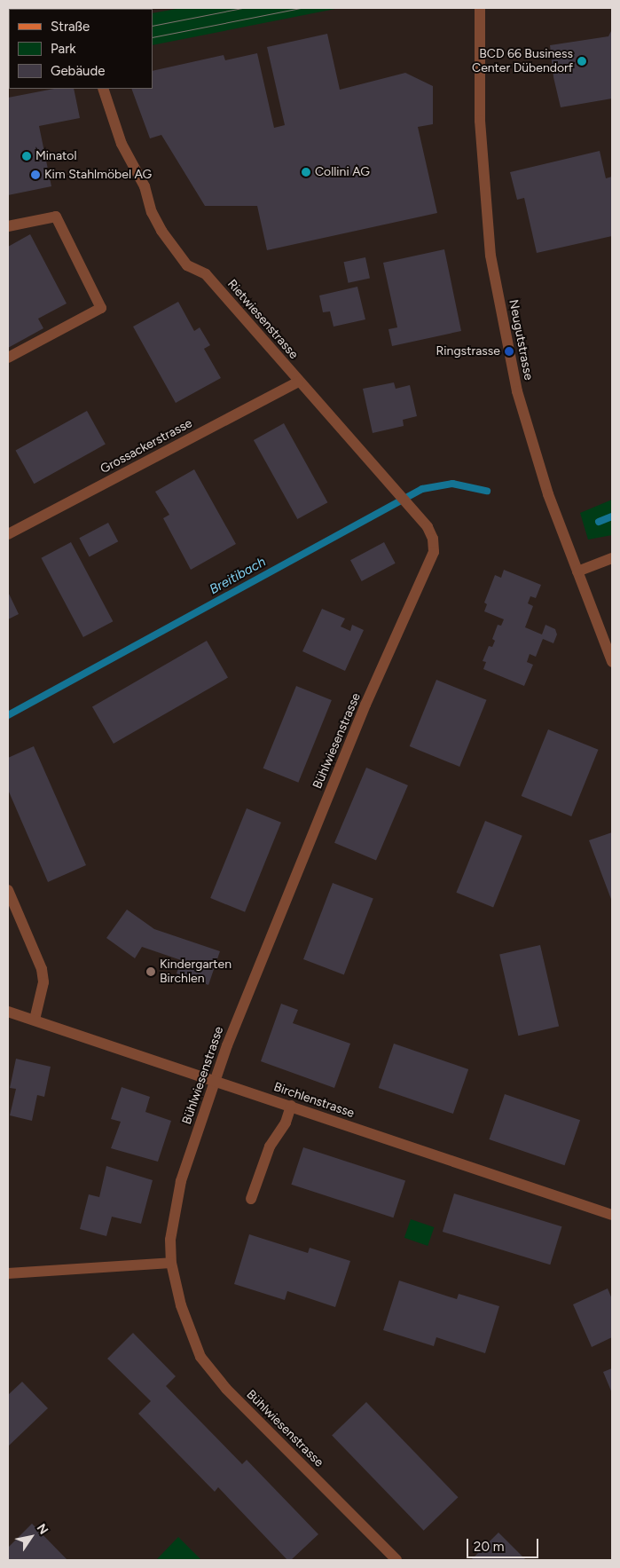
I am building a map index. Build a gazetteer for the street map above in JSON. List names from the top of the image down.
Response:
{
  "streets": {
    "street": [
      "Rietwiesenstrasse",
      "Neugutstrasse",
      "Grossackerstrasse",
      "Bühlwiesenstrasse",
      "Birchlenstrasse"
    ]
  },
  "crossings": [
    ["Rietwiesenstrasse", "Grossackerstrasse"],
    ["Rietwiesenstrasse", "Bühlwiesenstrasse"],
    ["Bühlwiesenstrasse", "Birchlenstrasse"]
  ],
  "water": ["Breitibach"],
  "places": [
    "BCD 66 Business Center Dübendorf",
    "Minatol",
    "Collini AG",
    "Kim Stahlmöbel AG",
    "Ringstrasse",
    "Kindergarten Birchlen"
  ],
  "legend": ["Straße", "Park", "Gebäude"],
  "scale_bar": "20 m",
  "north": "top right"
}
